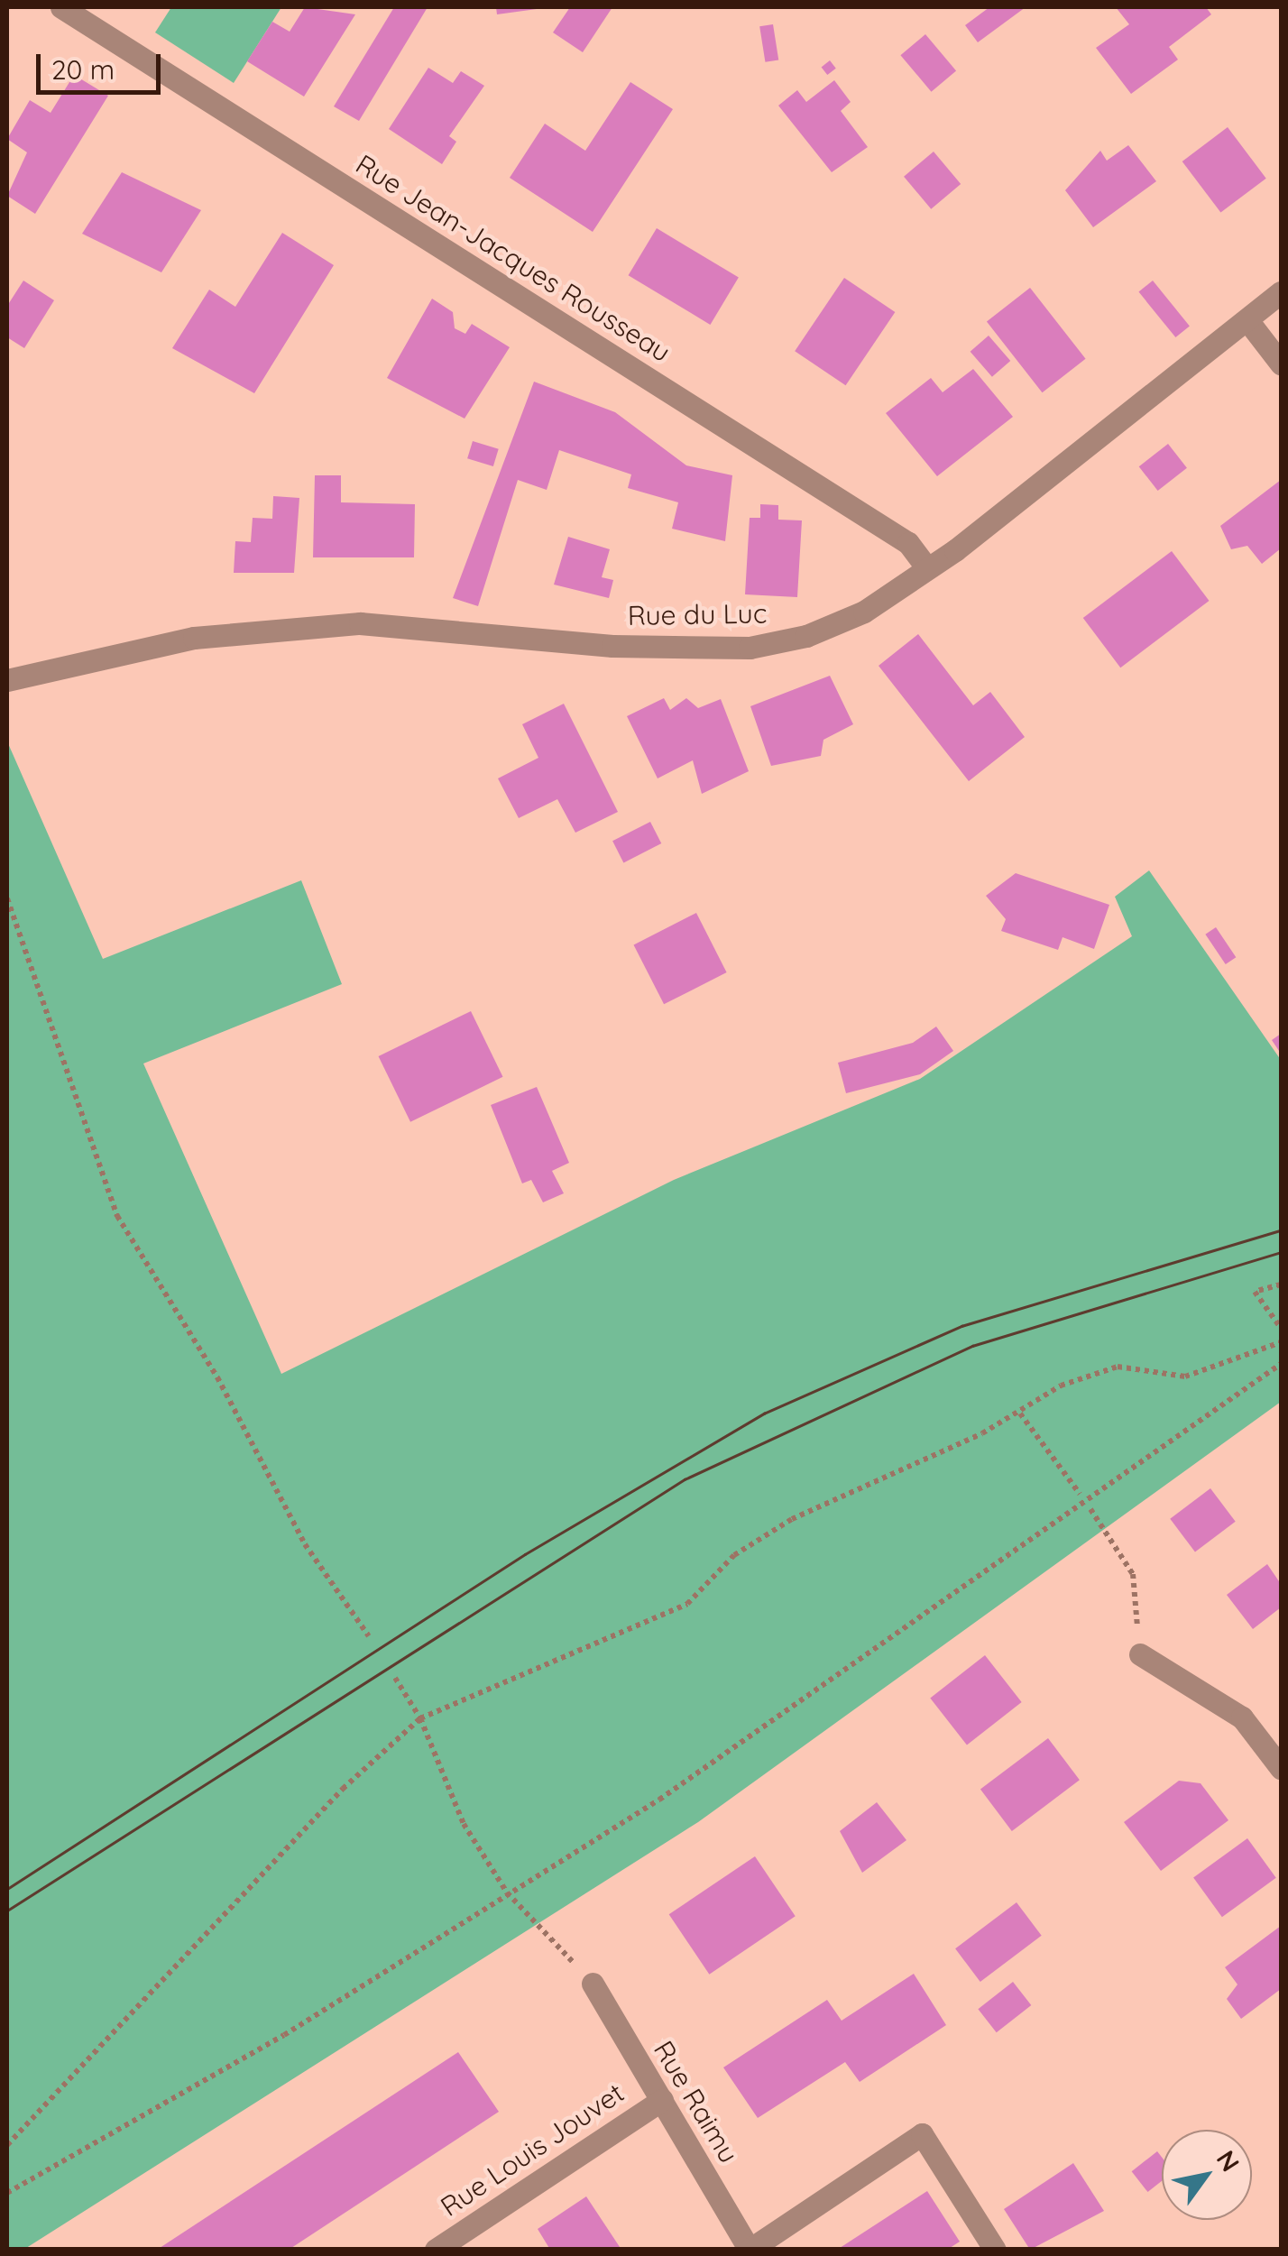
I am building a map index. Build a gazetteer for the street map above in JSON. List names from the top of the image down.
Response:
{
  "streets": {
    "street": [
      "Rue Jean-Jacques Rousseau",
      "Rue du Luc",
      "Rue Raimu",
      "Rue Louis Jouvet"
    ]
  },
  "crossings": [
    ["Rue Jean-Jacques Rousseau", "Rue du Luc"],
    ["Rue Raimu", "Rue Louis Jouvet"]
  ],
  "scale_bar": "20 m",
  "north": "top right"
}
